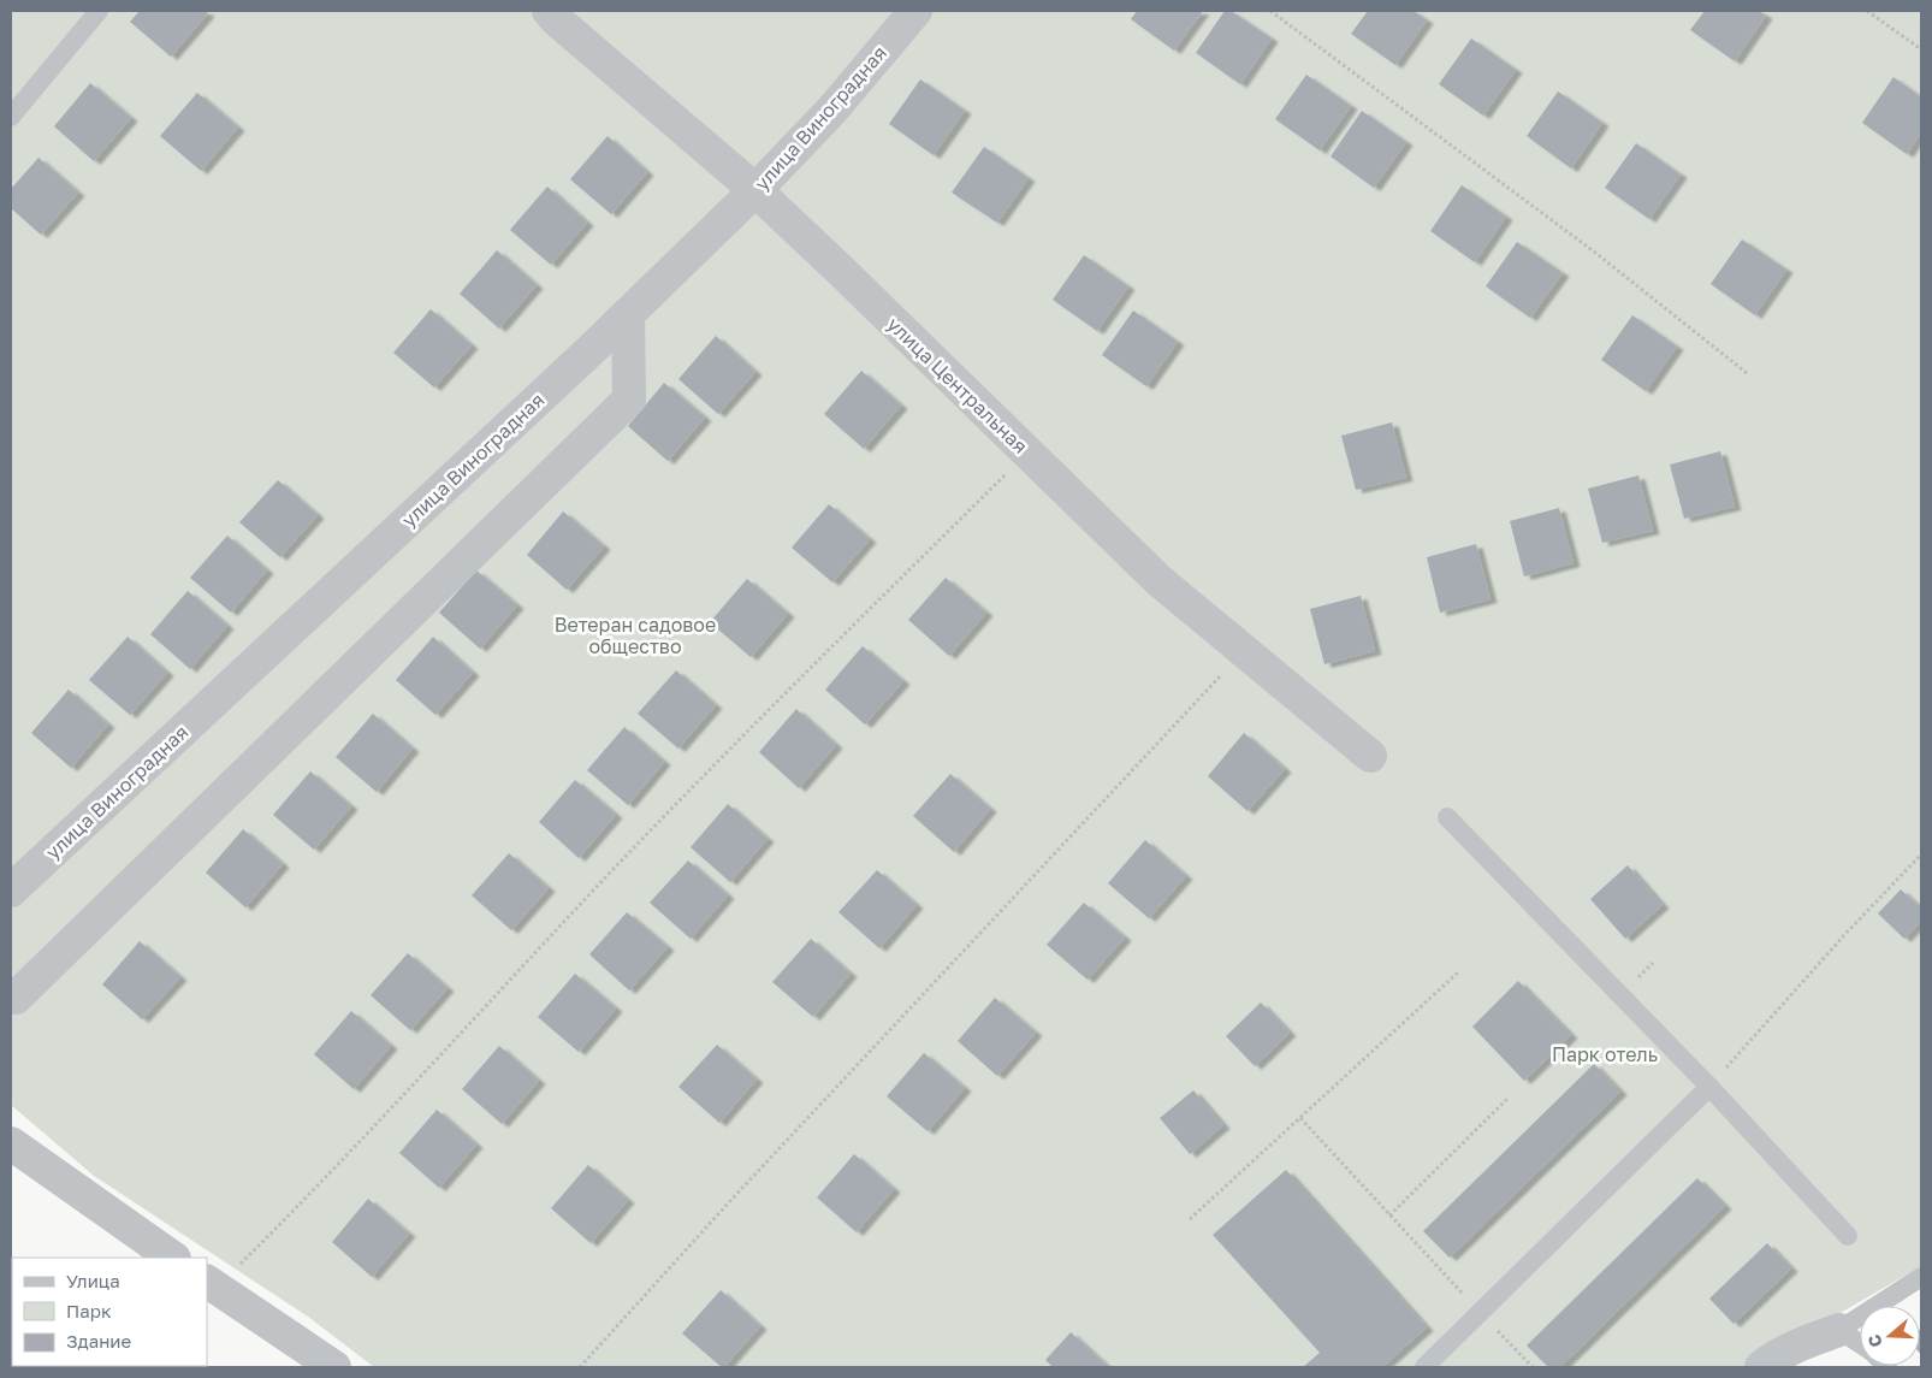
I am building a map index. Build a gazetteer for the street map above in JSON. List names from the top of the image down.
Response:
{
  "streets": {
    "street": ["улица Виноградная", "улица Центральная"]
  },
  "crossings": [
    ["улица Виноградная", "улица Центральная"]
  ],
  "parks": ["Ветеран садовое общество", "Парк отель"],
  "legend": ["Улица", "Парк", "Здание"],
  "north": "left"
}
